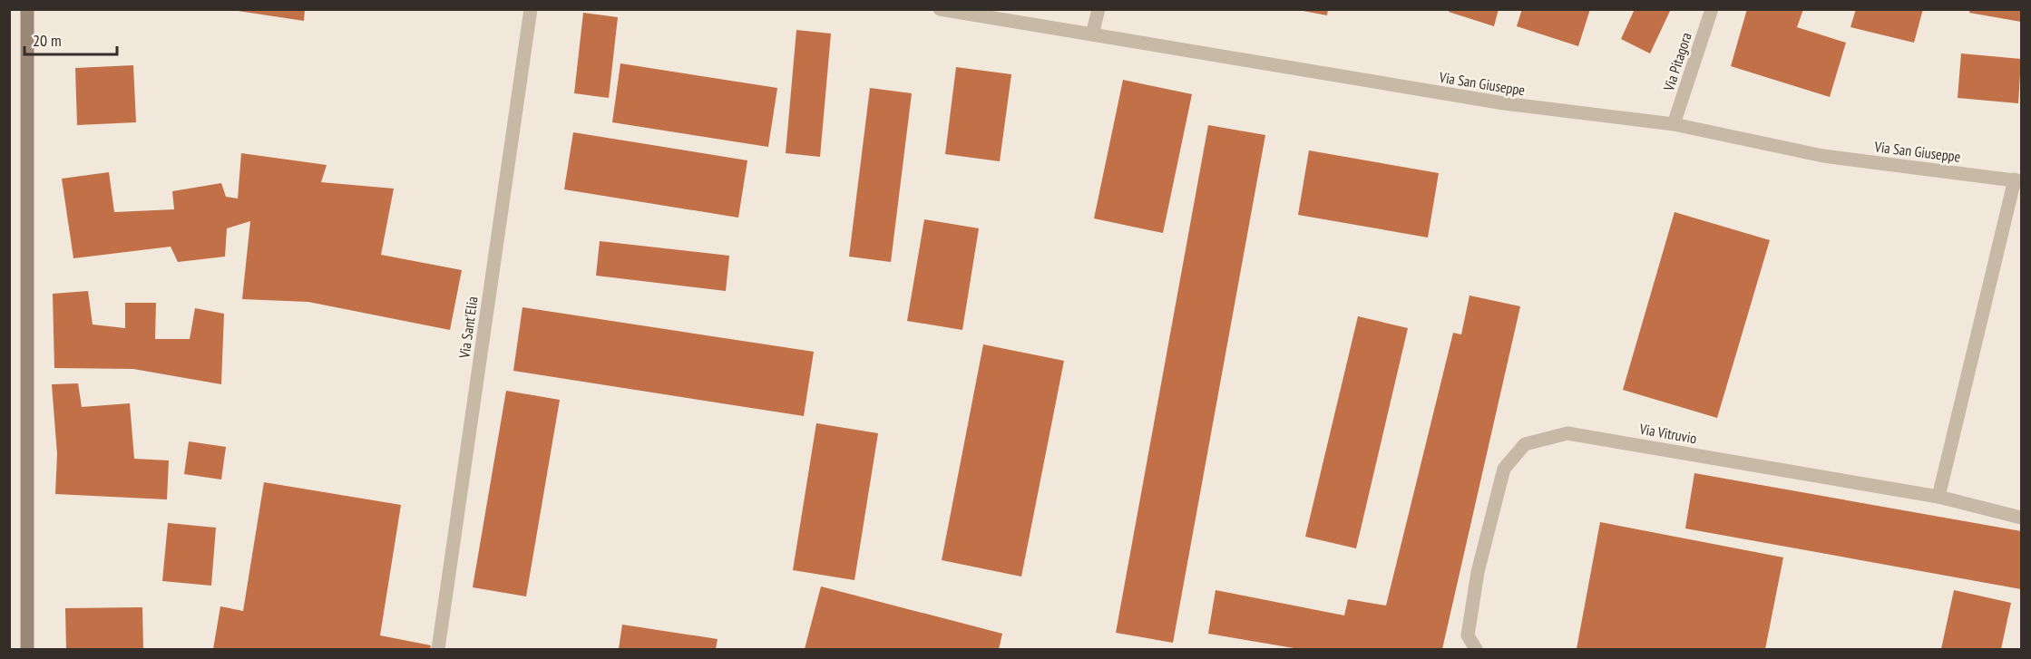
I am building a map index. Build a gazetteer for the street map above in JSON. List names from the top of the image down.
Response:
{
  "streets": {
    "street": [
      "Via Pitagora",
      "Via San Giuseppe",
      "Via Sant'Elia",
      "Via Vitruvio"
    ]
  },
  "crossings": [
    ["Via Pitagora", "Via San Giuseppe"]
  ],
  "scale_bar": "20 m"
}
